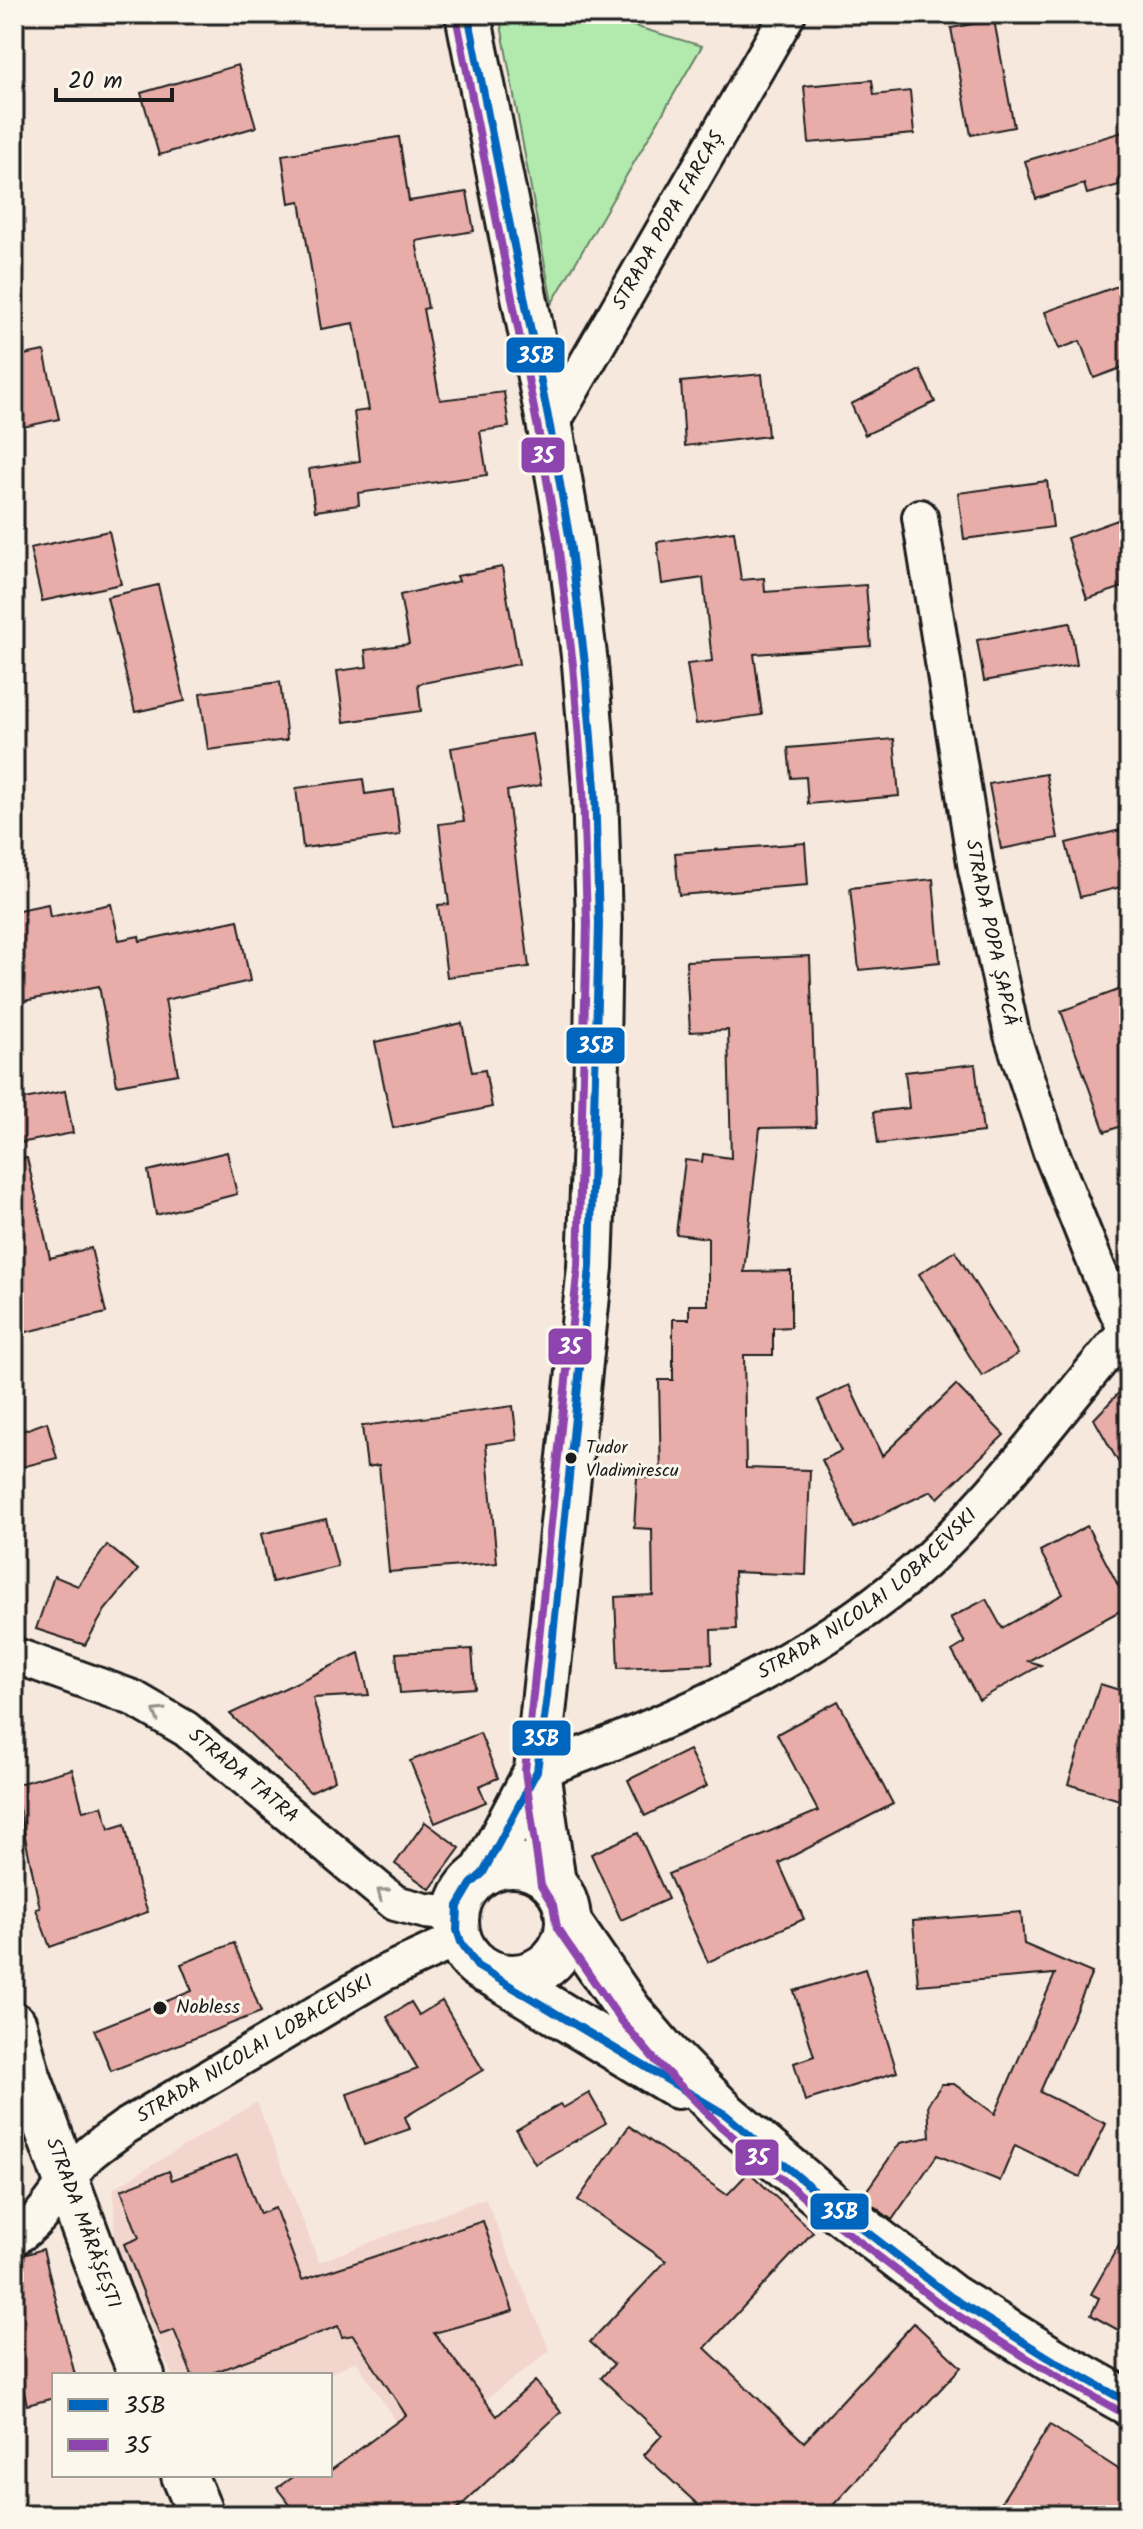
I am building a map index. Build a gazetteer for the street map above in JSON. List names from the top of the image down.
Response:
{
  "streets": {
    "street": [
      "STRADA POPA FARCAȘ",
      "STRADA POPA ȘAPCĂ",
      "STRADA NICOLAI LOBACEVSKI",
      "STRADA TATRA",
      "STRADA MĂRĂȘEȘTI"
    ]
  },
  "crossings": [
    ["STRADA POPA ȘAPCĂ", "STRADA NICOLAI LOBACEVSKI"],
    ["STRADA NICOLAI LOBACEVSKI", "STRADA TATRA"],
    ["STRADA NICOLAI LOBACEVSKI", "STRADA MĂRĂȘEȘTI"]
  ],
  "one_way": ["STRADA TATRA"],
  "places": ["Tudor Vladimirescu", "Nobless"],
  "lines": ["transit line 35B", "transit line 35"],
  "legend": ["35B", "35"],
  "scale_bar": "20 m"
}
